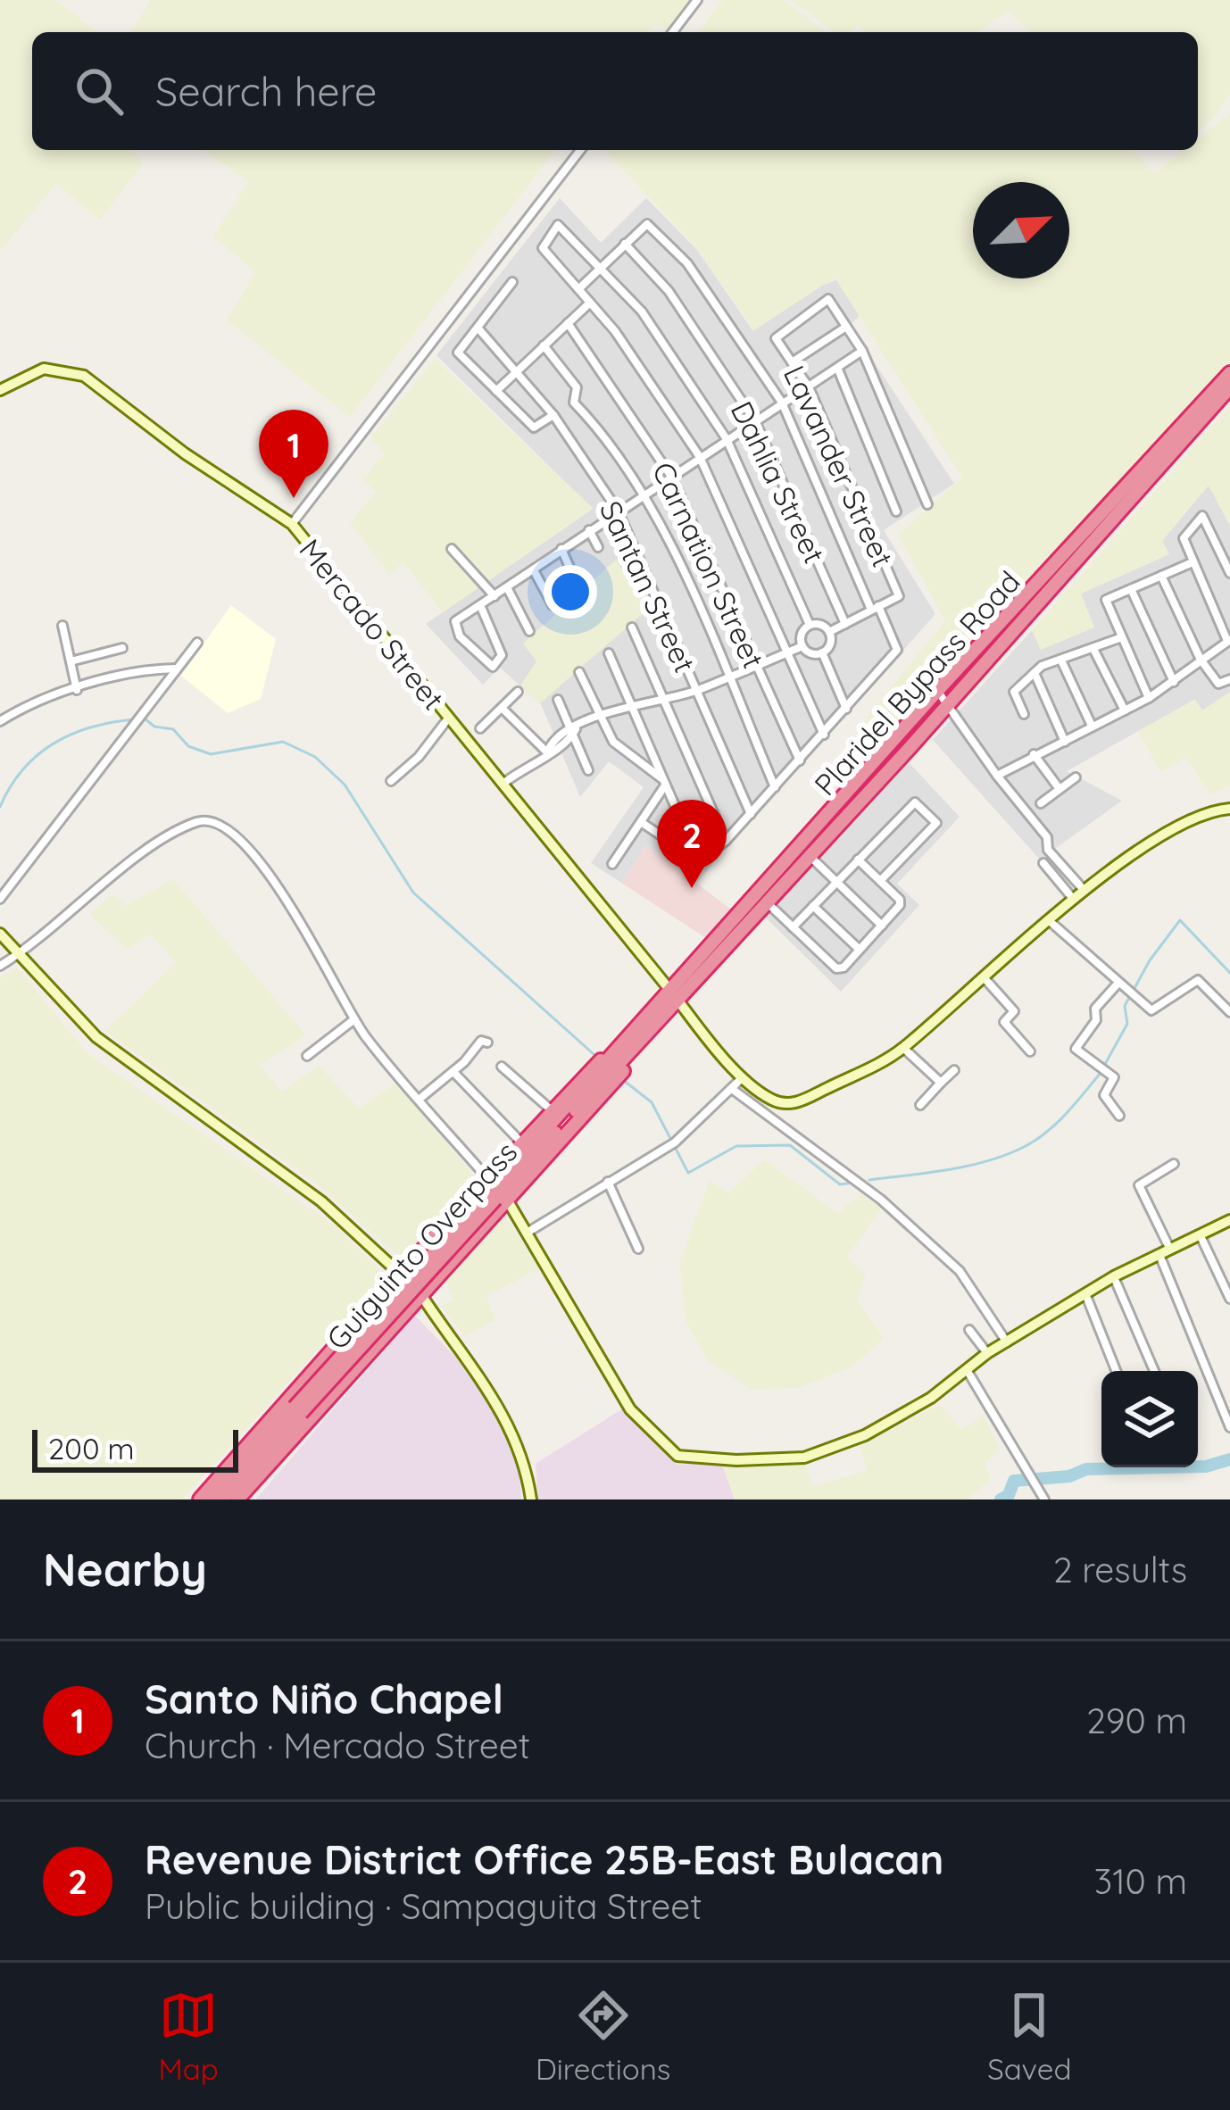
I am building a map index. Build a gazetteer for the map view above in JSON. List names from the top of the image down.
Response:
{
  "streets": {
    "highway": ["Plaridel Bypass Road", "Guiguinto Overpass"],
    "street": [
      "Lavander Street",
      "Dahlia Street",
      "Carnation Street",
      "Santan Street",
      "Mercado Street"
    ]
  },
  "crossings": [
    ["Mercado Street", "Plaridel Bypass Road"],
    ["Plaridel Bypass Road", "Guiguinto Overpass"]
  ],
  "scale_bar": "200 m",
  "north": "top right",
  "page": {
    "search": "Search here",
    "pins": ["1", "2"],
    "scale": "200 m",
    "heading": ["Nearby", "2 results"],
    "list": [
      {
        "mark": "1",
        "name": "Santo Niño Chapel",
        "note": "Church · Mercado Street",
        "value": "290 m"
      },
      {
        "mark": "2",
        "name": "Revenue District Office 25B-East Bulacan",
        "note": "Public building · Sampaguita Street",
        "value": "310 m"
      }
    ],
    "nav": ["Map", "Directions", "Saved"]
  }
}
